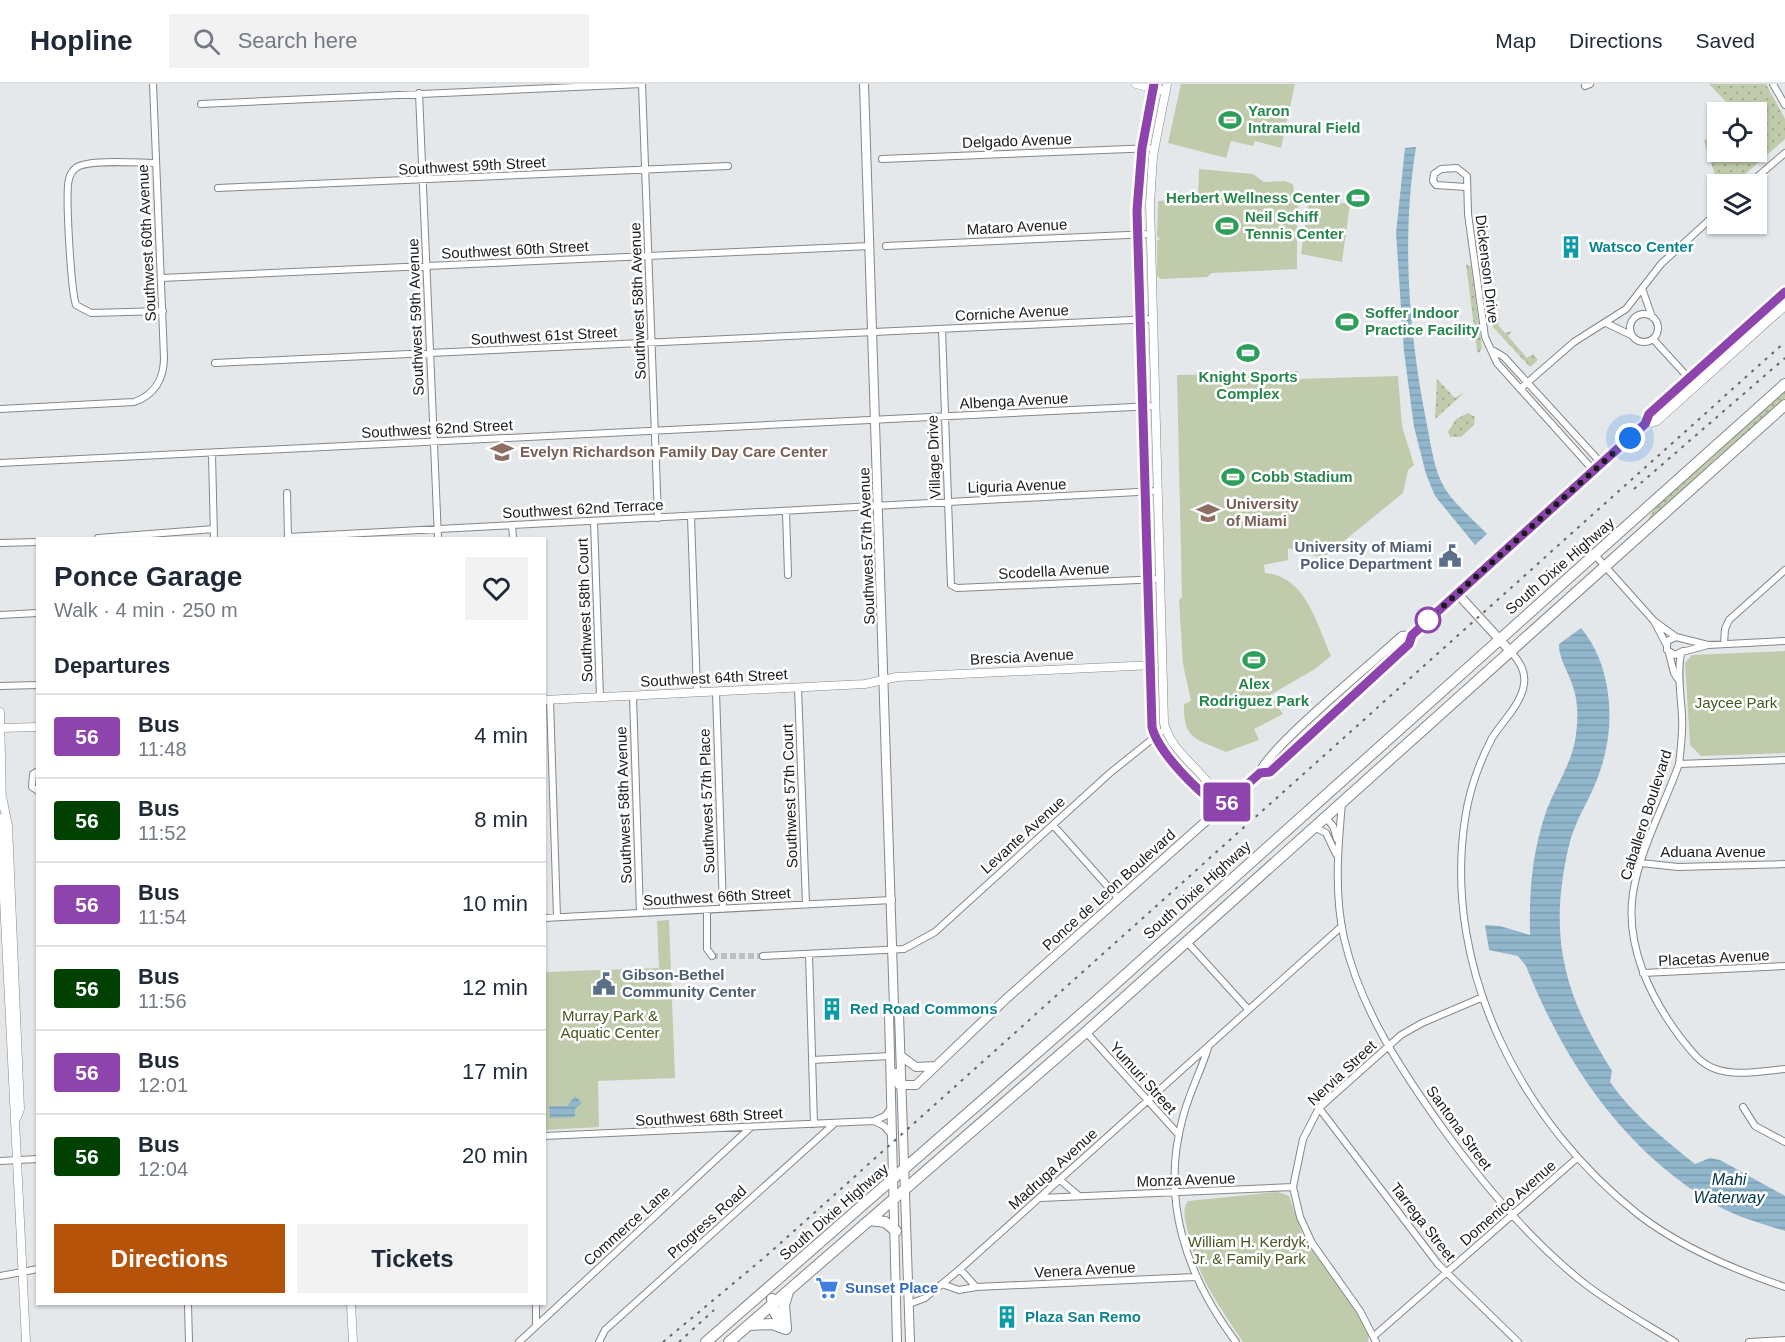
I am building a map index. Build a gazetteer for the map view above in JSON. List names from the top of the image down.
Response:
{
  "streets": {
    "highway": ["South Dixie Highway"],
    "main road": ["Southwest 57th Avenue", "Ponce de Leon Boulevard"],
    "street": [
      "Delgado Avenue",
      "Southwest 59th Street",
      "Mataro Avenue",
      "Southwest 60th Avenue",
      "Southwest 60th Street",
      "Dickenson Drive",
      "Southwest 58th Avenue",
      "Corniche Avenue",
      "Southwest 59th Avenue",
      "Southwest 61st Street",
      "Albenga Avenue",
      "Southwest 62nd Street",
      "Village Drive",
      "Liguria Avenue",
      "Southwest 62nd Terrace",
      "Scodella Avenue",
      "Southwest 58th Court",
      "Brescia Avenue",
      "Southwest 64th Street",
      "Southwest 57th Court",
      "Southwest 57th Place",
      "Caballero Boulevard",
      "Levante Avenue",
      "Aduana Avenue",
      "Southwest 66th Street",
      "Placetas Avenue",
      "Nervia Street",
      "Yumuri Street",
      "Southwest 68th Street",
      "Santona Street",
      "Madruga Avenue",
      "Monza Avenue",
      "Domenico Avenue",
      "Progress Road",
      "Tarrega Street",
      "Commerce Lane",
      "Venera Avenue"
    ]
  },
  "crossings": [
    ["Southwest 59th Street", "Southwest 58th Avenue"],
    ["Southwest 59th Street", "Southwest 59th Avenue"],
    ["Southwest 60th Avenue", "Southwest 60th Street"],
    ["Southwest 60th Street", "Southwest 58th Avenue"],
    ["Southwest 60th Street", "Southwest 59th Avenue"],
    ["Southwest 60th Street", "Southwest 57th Avenue"],
    ["Southwest 58th Avenue", "Southwest 61st Street"],
    ["Southwest 58th Avenue", "Southwest 62nd Street"],
    ["Southwest 58th Avenue", "Southwest 62nd Terrace"],
    ["Southwest 58th Avenue", "Southwest 64th Street"],
    ["Southwest 58th Avenue", "Southwest 66th Street"],
    ["Corniche Avenue", "Southwest 61st Street"],
    ["Corniche Avenue", "Village Drive"],
    ["Corniche Avenue", "Southwest 57th Avenue"],
    ["Southwest 59th Avenue", "Southwest 61st Street"],
    ["Southwest 59th Avenue", "Southwest 62nd Street"],
    ["Southwest 59th Avenue", "Southwest 62nd Terrace"],
    ["Southwest 61st Street", "Southwest 57th Avenue"],
    ["Albenga Avenue", "Southwest 62nd Street"],
    ["Albenga Avenue", "Village Drive"],
    ["Albenga Avenue", "Southwest 57th Avenue"],
    ["Southwest 62nd Street", "Southwest 57th Avenue"],
    ["Village Drive", "Liguria Avenue"],
    ["Village Drive", "Scodella Avenue"],
    ["Liguria Avenue", "Southwest 62nd Terrace"],
    ["Liguria Avenue", "Southwest 57th Avenue"],
    ["Southwest 62nd Terrace", "Southwest 57th Avenue"],
    ["Southwest 62nd Terrace", "Southwest 58th Court"],
    ["Southwest 57th Avenue", "South Dixie Highway"],
    ["Southwest 57th Avenue", "Brescia Avenue"],
    ["Southwest 57th Avenue", "Southwest 64th Street"],
    ["Southwest 57th Avenue", "Levante Avenue"],
    ["Southwest 57th Avenue", "Ponce de Leon Boulevard"],
    ["Southwest 57th Avenue", "Southwest 66th Street"],
    ["Southwest 57th Avenue", "Madruga Avenue"],
    ["South Dixie Highway", "Yumuri Street"],
    ["South Dixie Highway", "Santona Street"],
    ["Southwest 58th Court", "Southwest 64th Street"],
    ["Brescia Avenue", "Southwest 64th Street"],
    ["Southwest 64th Street", "Southwest 57th Court"],
    ["Southwest 64th Street", "Southwest 57th Place"],
    ["Southwest 57th Court", "Southwest 66th Street"],
    ["Southwest 57th Place", "Southwest 66th Street"],
    ["Caballero Boulevard", "Aduana Avenue"],
    ["Caballero Boulevard", "Placetas Avenue"],
    ["Nervia Street", "Santona Street"],
    ["Nervia Street", "Monza Avenue"],
    ["Nervia Street", "Domenico Avenue"],
    ["Nervia Street", "Tarrega Street"],
    ["Yumuri Street", "Madruga Avenue"],
    ["Yumuri Street", "Monza Avenue"],
    ["Yumuri Street", "Venera Avenue"],
    ["Southwest 68th Street", "Progress Road"],
    ["Southwest 68th Street", "Commerce Lane"],
    ["Santona Street", "Madruga Avenue"],
    ["Santona Street", "Domenico Avenue"],
    ["Madruga Avenue", "Monza Avenue"],
    ["Madruga Avenue", "Venera Avenue"],
    ["Domenico Avenue", "Tarrega Street"]
  ],
  "water": ["Mahi Waterway"],
  "parks": ["Jaycee Park", "Murray Park & Aquatic Center", "William H. Kerdyk, Jr. & Family Park"],
  "places": {
    "sports": [
      "Yaron Intramural Field",
      "Herbert Wellness Center",
      "Neil Schiff Tennis Center",
      "Soffer Indoor Practice Facility",
      "Knight Sports Complex",
      "Cobb Stadium",
      "Alex Rodriguez Park"
    ],
    "building": ["Watsco Center", "Red Road Commons", "Plaza San Remo"],
    "school or university": ["Evelyn Richardson Family Day Care Center", "University of Miami"],
    "public building": ["University of Miami Police Department", "Gibson-Bethel Community Center"],
    "supermarket": ["Sunset Place"]
  },
  "lines": ["bus line 56"],
  "page": {
    "header": "Hopline",
    "search": "Search here",
    "nav": ["Map", "Directions", "Saved"],
    "on_map": "56",
    "heading": [
      ["Ponce Garage", "Walk · 4 min · 250 m"],
      "Departures"
    ],
    "list": [
      {
        "mark": "56",
        "name": "Bus",
        "note": "11:48",
        "value": "4 min"
      },
      {
        "mark": "56",
        "name": "Bus",
        "note": "11:52",
        "value": "8 min"
      },
      {
        "mark": "56",
        "name": "Bus",
        "note": "11:54",
        "value": "10 min"
      },
      {
        "mark": "56",
        "name": "Bus",
        "note": "11:56",
        "value": "12 min"
      },
      {
        "mark": "56",
        "name": "Bus",
        "note": "12:01",
        "value": "17 min"
      },
      {
        "mark": "56",
        "name": "Bus",
        "note": "12:04",
        "value": "20 min"
      }
    ],
    "buttons": ["Directions", "Tickets"]
  }
}
